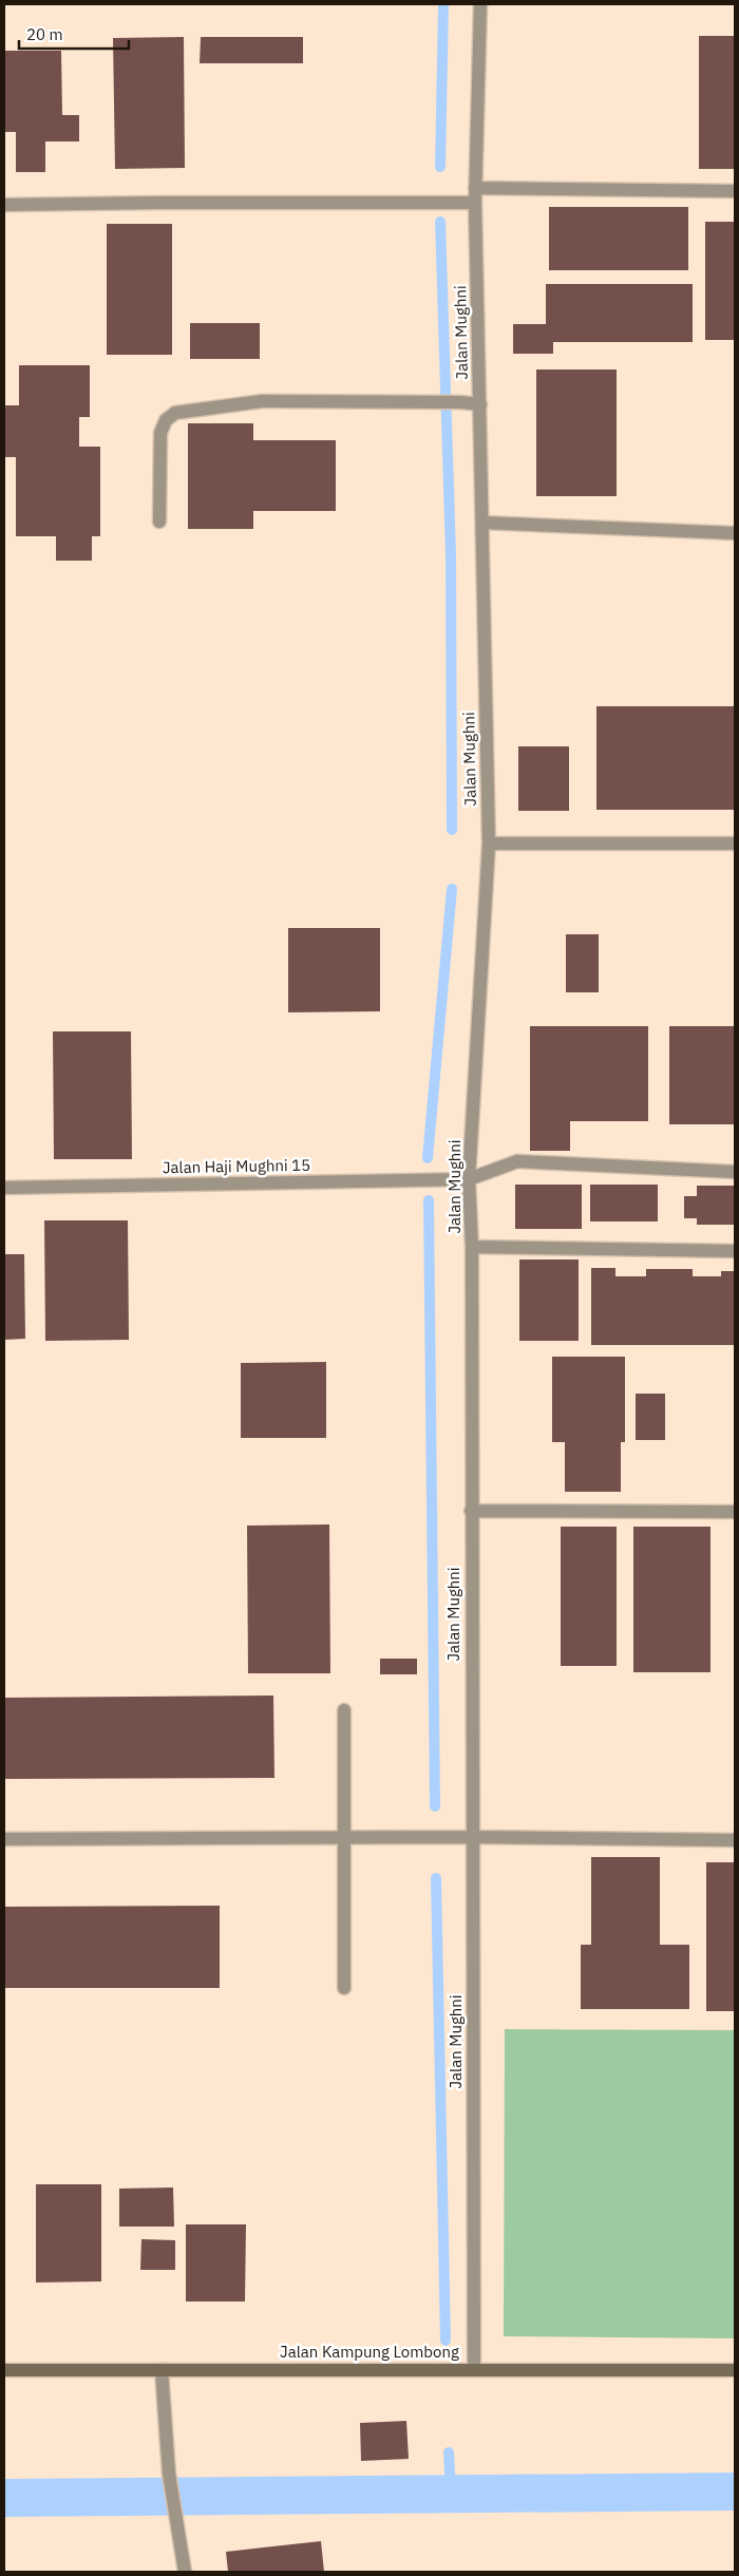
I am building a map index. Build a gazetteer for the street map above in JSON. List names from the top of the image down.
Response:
{
  "streets": {
    "street": ["Jalan Mughni", "Jalan Haji Mughni 15", "Jalan Kampung Lombong"]
  },
  "crossings": [
    ["Jalan Mughni", "Jalan Haji Mughni 15"],
    ["Jalan Mughni", "Jalan Kampung Lombong"]
  ],
  "scale_bar": "20 m"
}
